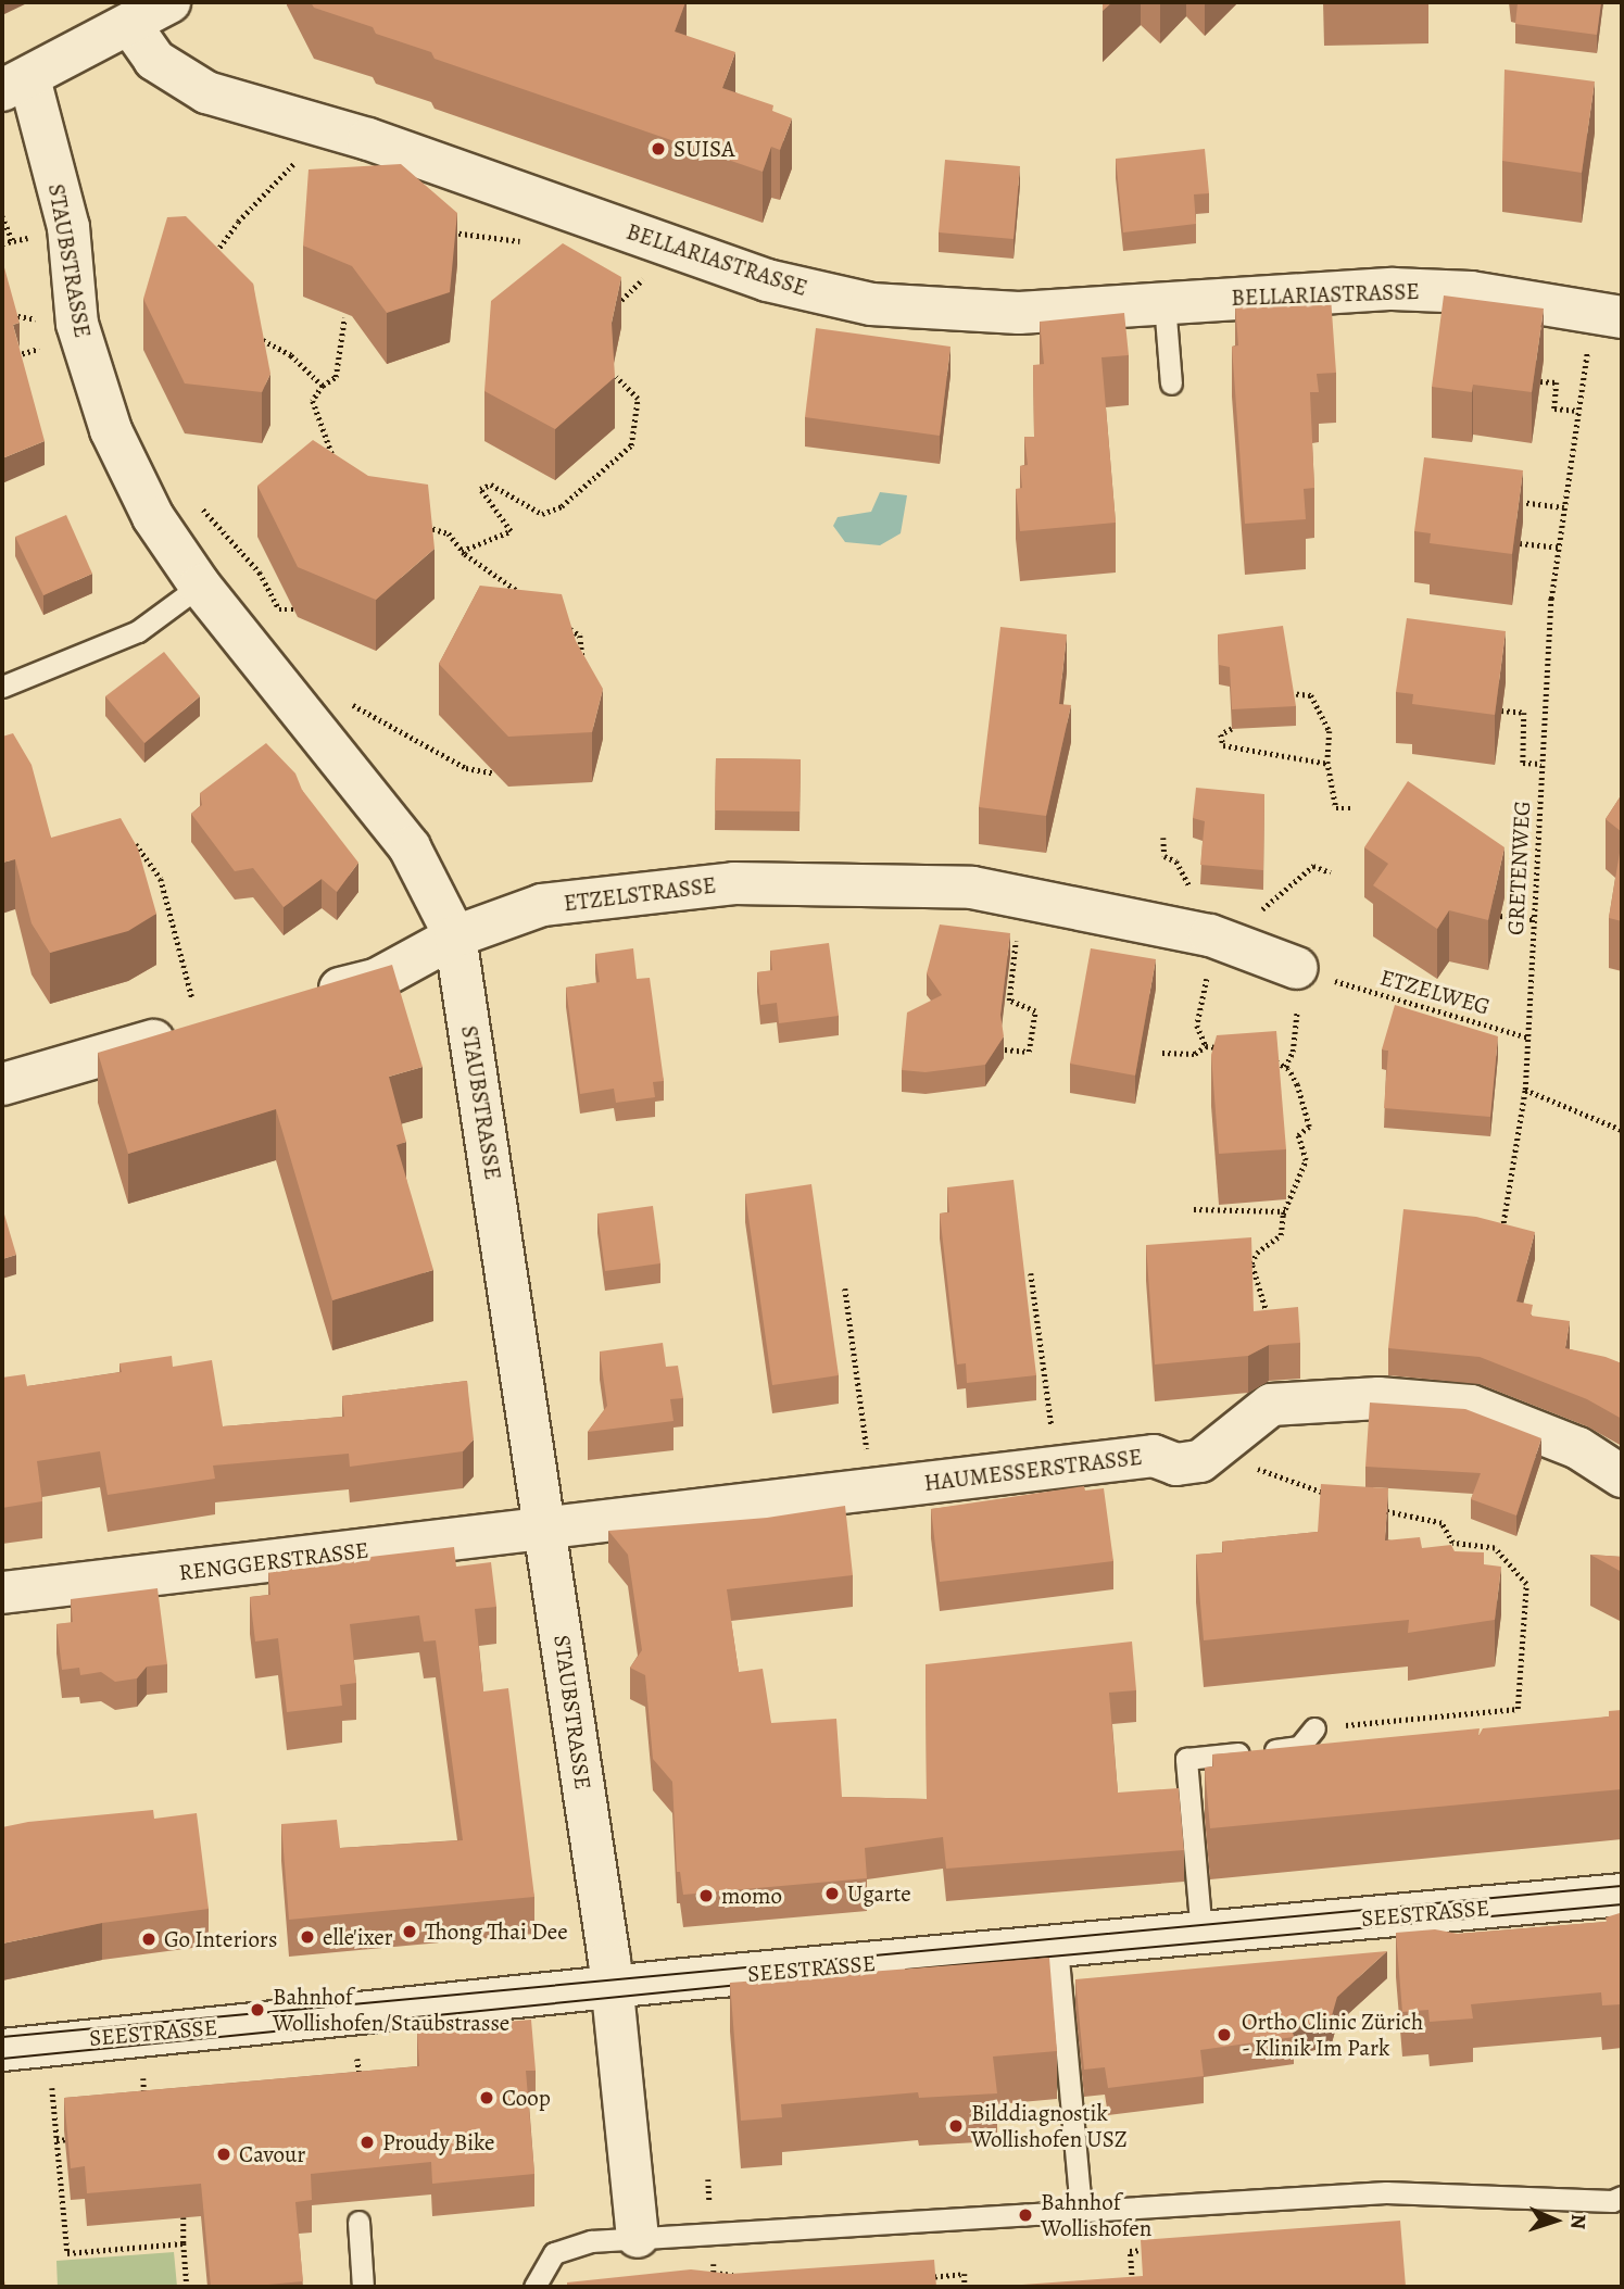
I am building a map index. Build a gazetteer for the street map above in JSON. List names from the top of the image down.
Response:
{
  "streets": {
    "street": [
      "BELLARIASTRASSE",
      "STAUBSTRASSE",
      "ETZELSTRASSE",
      "HAUMESSERSTRASSE",
      "RENGGERSTRASSE",
      "SEESTRASSE"
    ],
    "path": ["GRETENWEG", "ETZELWEG"]
  },
  "crossings": [
    ["STAUBSTRASSE", "ETZELSTRASSE"],
    ["STAUBSTRASSE", "HAUMESSERSTRASSE"],
    ["STAUBSTRASSE", "RENGGERSTRASSE"],
    ["STAUBSTRASSE", "SEESTRASSE"],
    ["GRETENWEG", "ETZELWEG"],
    ["ETZELSTRASSE", "ETZELWEG"],
    ["HAUMESSERSTRASSE", "RENGGERSTRASSE"]
  ],
  "places": [
    "SUISA",
    "Ugarte",
    "momo",
    "Thong Thai Dee",
    "elle'ixer",
    "Go Interiors",
    "Bahnhof Wollishofen/Staubstrasse",
    "Ortho Clinic Zürich - Klinik Im Park",
    "Coop",
    "Bilddiagnostik Wollishofen USZ",
    "Proudy Bike",
    "Cavour",
    "Bahnhof Wollishofen"
  ],
  "north": "right"
}
